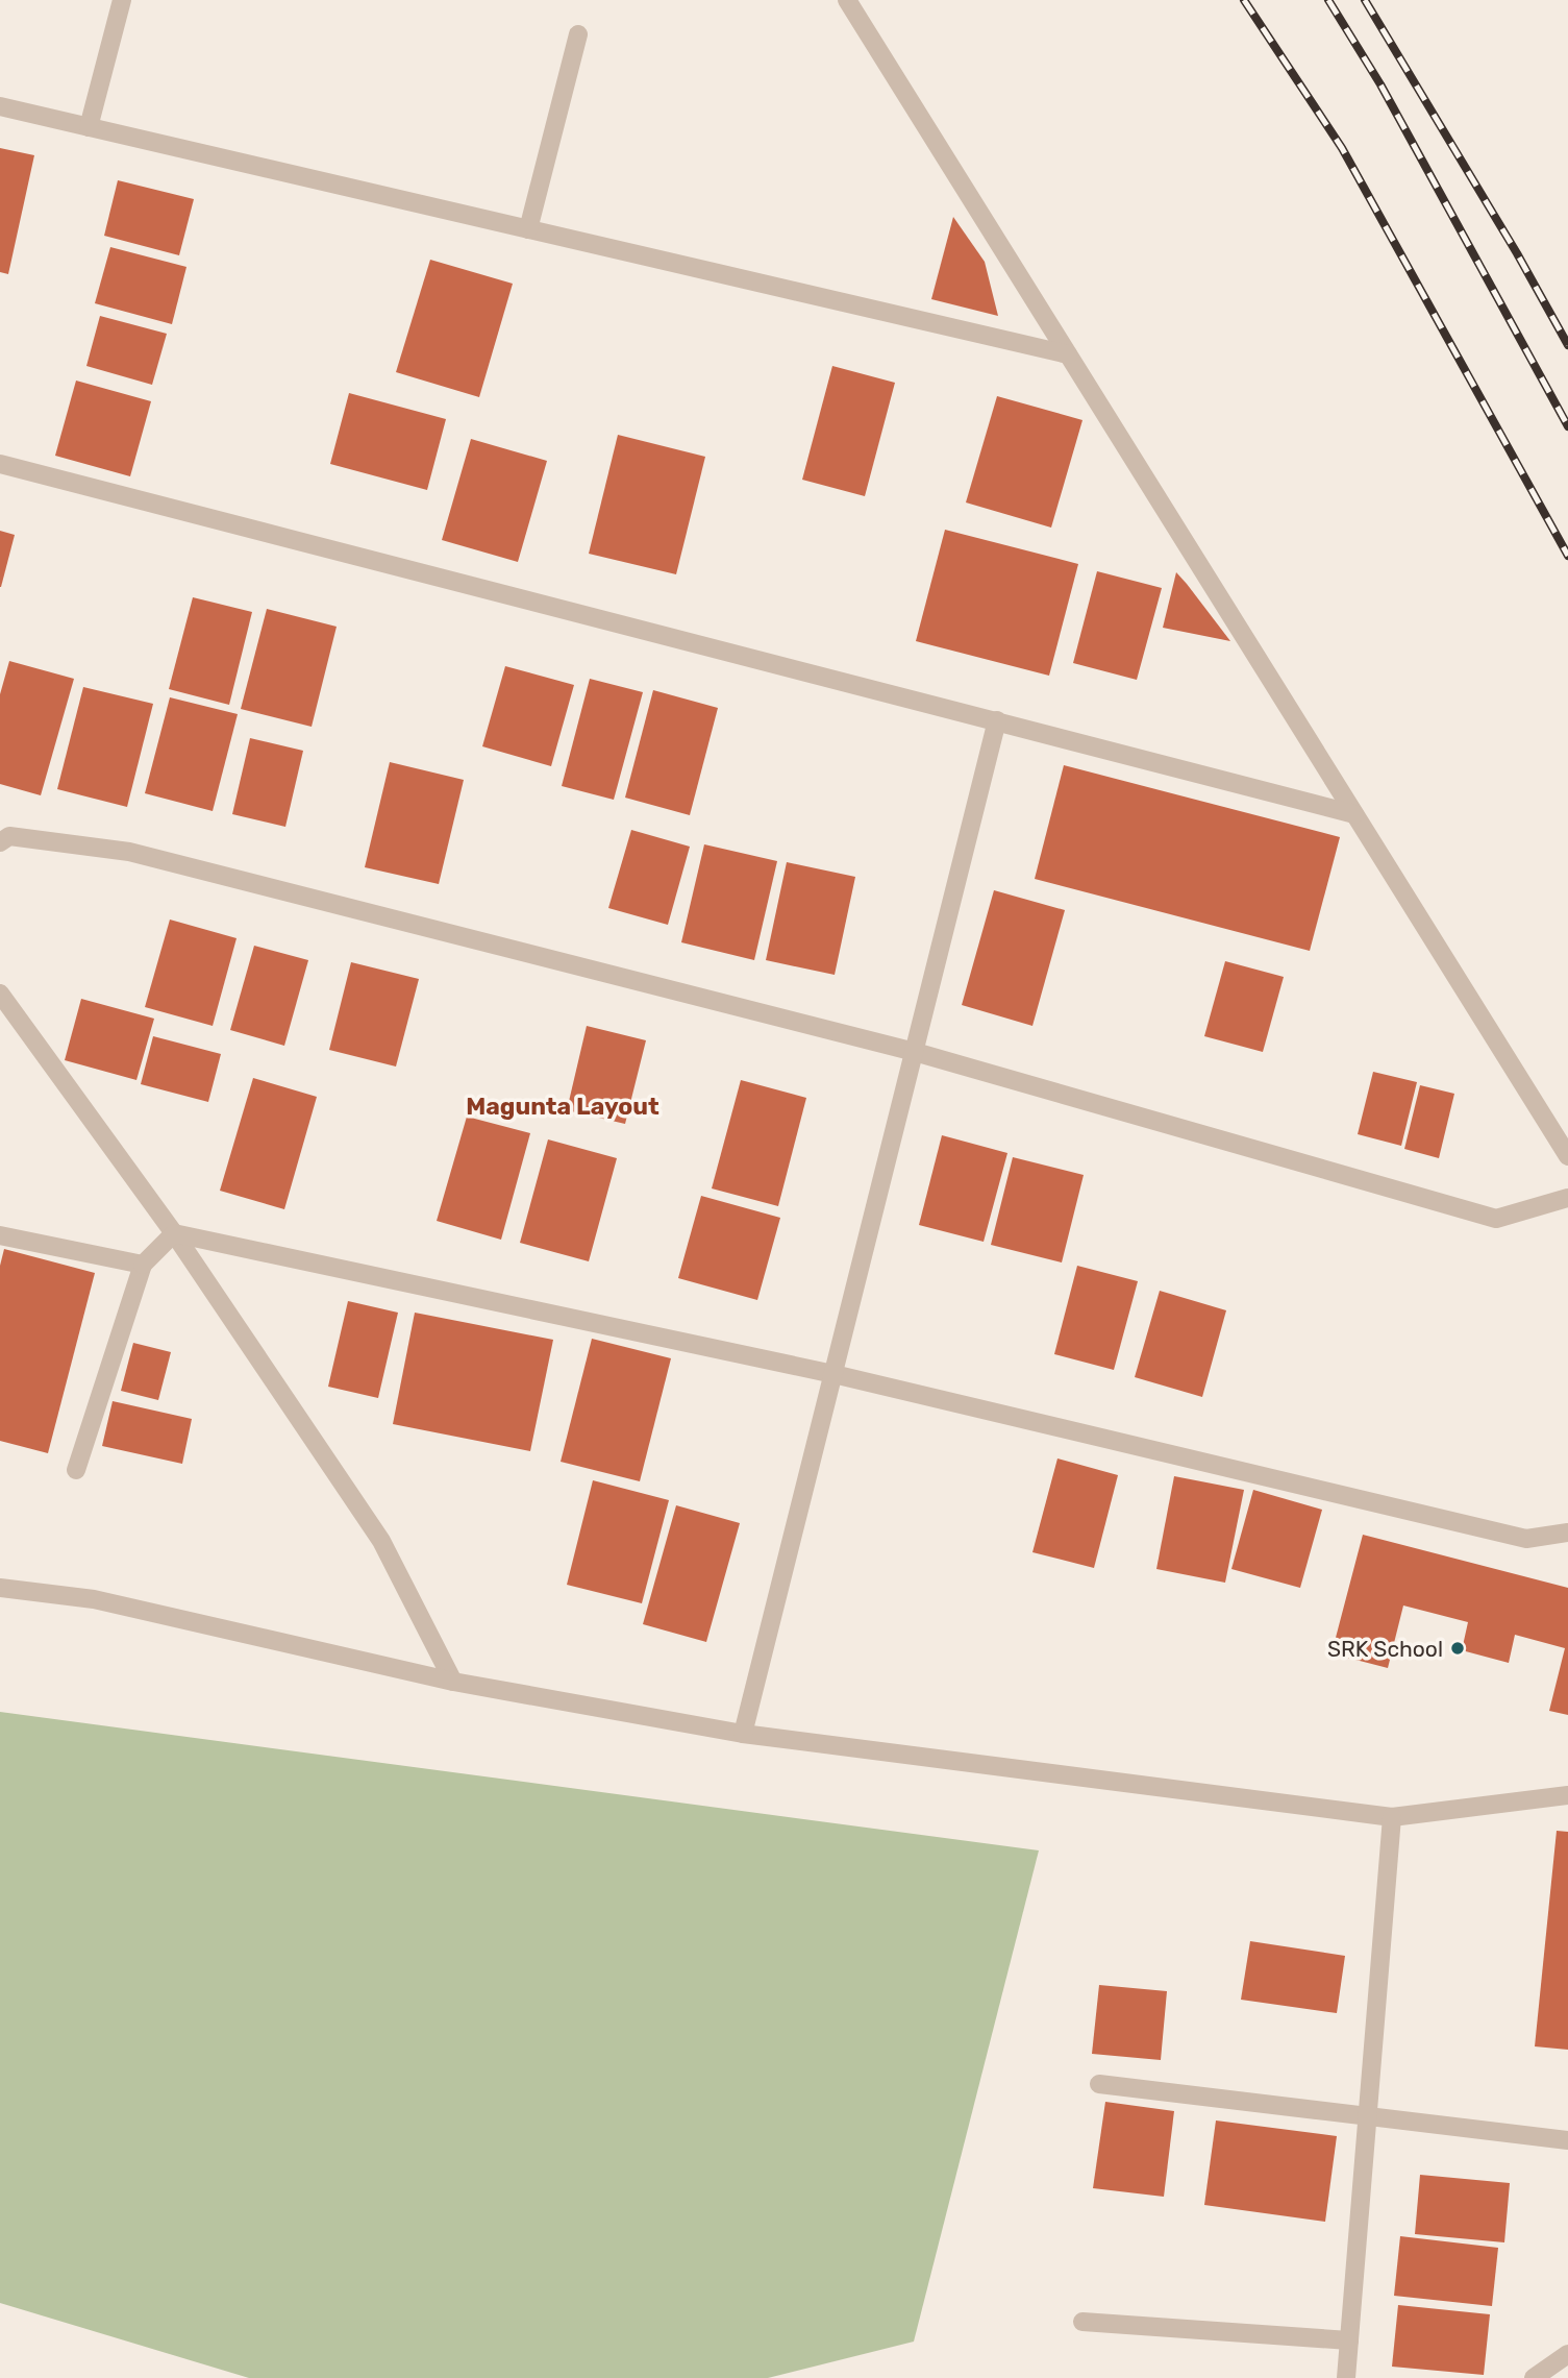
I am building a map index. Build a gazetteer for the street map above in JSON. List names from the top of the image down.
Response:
{
  "districts": ["Magunta Layout"],
  "places": ["SRK School"]
}
